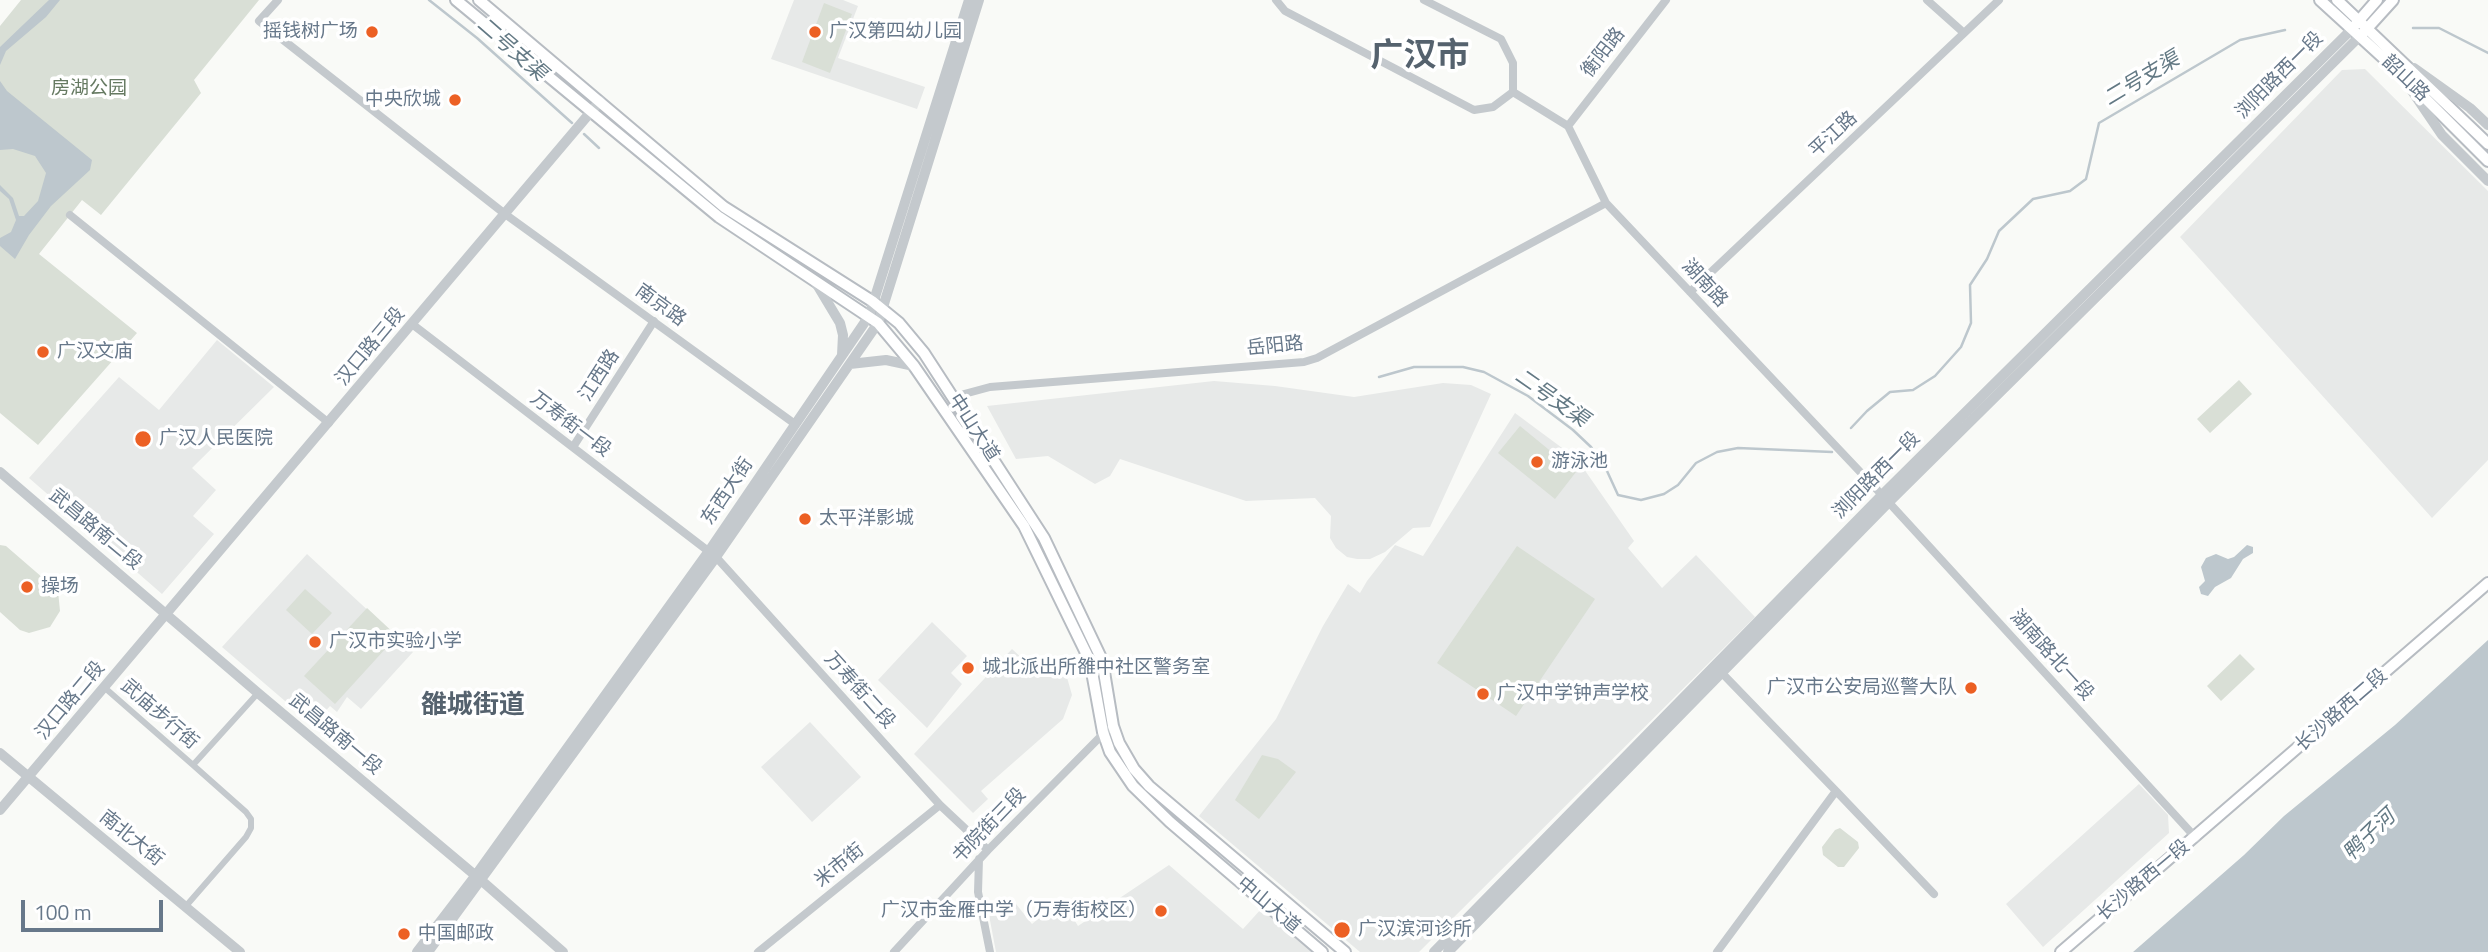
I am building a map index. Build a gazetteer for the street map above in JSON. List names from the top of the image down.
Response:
{
  "streets": {
    "main road": [
      "韶山路",
      "中山大道",
      "长沙路西二段",
      "长沙路西一段"
    ],
    "street": [
      "衡阳路",
      "浏阳路西一段",
      "平江路",
      "湖南路",
      "南京路",
      "汉口路三段",
      "岳阳路",
      "江西路",
      "万寿街一段",
      "东西大街",
      "武昌路南二段",
      "湖南路北一段",
      "万寿街二段",
      "汉口路二段",
      "武庙步行街",
      "武昌路南一段",
      "书院街三段",
      "南北大街",
      "米市街"
    ]
  },
  "crossings": [
    ["衡阳路", "湖南路"],
    ["浏阳路西一段", "韶山路"],
    ["浏阳路西一段", "湖南路"],
    ["浏阳路西一段", "湖南路北一段"],
    ["平江路", "湖南路"],
    ["湖南路", "岳阳路"],
    ["湖南路", "湖南路北一段"],
    ["南京路", "汉口路三段"],
    ["南京路", "江西路"],
    ["南京路", "东西大街"],
    ["汉口路三段", "万寿街一段"],
    ["汉口路三段", "中山大道"],
    ["汉口路三段", "武昌路南二段"],
    ["汉口路三段", "汉口路二段"],
    ["汉口路三段", "武昌路南一段"],
    ["岳阳路", "中山大道"],
    ["江西路", "万寿街一段"],
    ["万寿街一段", "东西大街"],
    ["万寿街一段", "万寿街二段"],
    ["中山大道", "东西大街"],
    ["中山大道", "书院街三段"],
    ["东西大街", "万寿街二段"],
    ["东西大街", "武昌路南一段"],
    ["武昌路南二段", "汉口路二段"],
    ["武昌路南二段", "武昌路南一段"],
    ["湖南路北一段", "长沙路西二段"],
    ["湖南路北一段", "长沙路西一段"],
    ["万寿街二段", "书院街三段"],
    ["万寿街二段", "米市街"],
    ["汉口路二段", "武庙步行街"],
    ["汉口路二段", "武昌路南一段"],
    ["汉口路二段", "南北大街"],
    ["长沙路西二段", "长沙路西一段"],
    ["武庙步行街", "武昌路南一段"],
    ["武庙步行街", "南北大街"]
  ],
  "districts": ["广汉市", "雒城街道"],
  "water": ["二号支渠", "鸭子河"],
  "parks": ["房湖公园"],
  "places": [
    "摇钱树广场",
    "广汉第四幼儿园",
    "中央欣城",
    "广汉文庙",
    "广汉人民医院",
    "游泳池",
    "太平洋影城",
    "操场",
    "广汉市实验小学",
    "城北派出所雒中社区警务室",
    "广汉市公安局巡警大队",
    "广汉中学钟声学校",
    "广汉市金雁中学（万寿街校区）",
    "广汉滨河诊所",
    "中国邮政"
  ],
  "scale_bar": "100 m"
}
